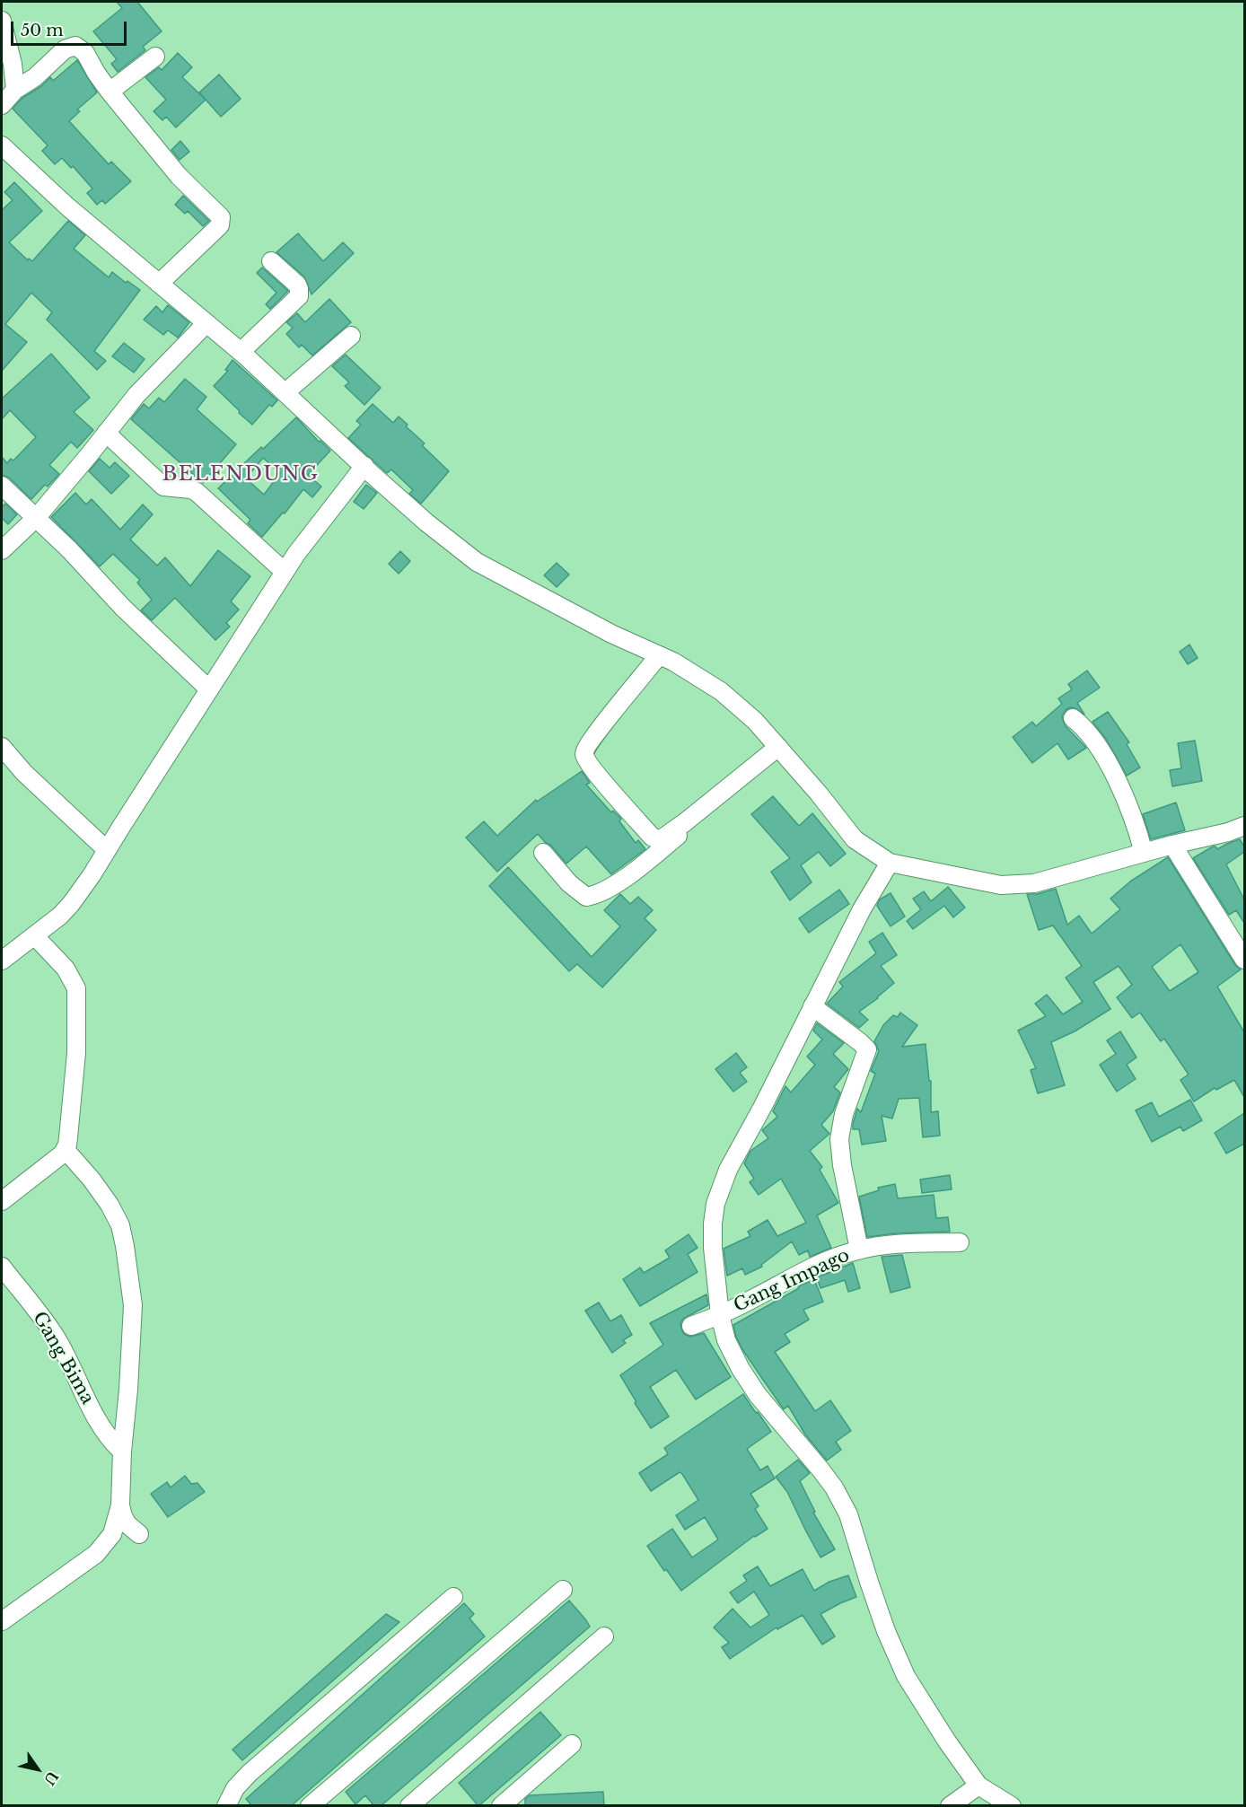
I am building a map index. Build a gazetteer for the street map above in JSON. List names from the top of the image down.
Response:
{
  "streets": {
    "street": ["Gang Impago", "Gang Bima"]
  },
  "districts": ["BELENDUNG"],
  "scale_bar": "50 m",
  "north": "bottom right"
}
